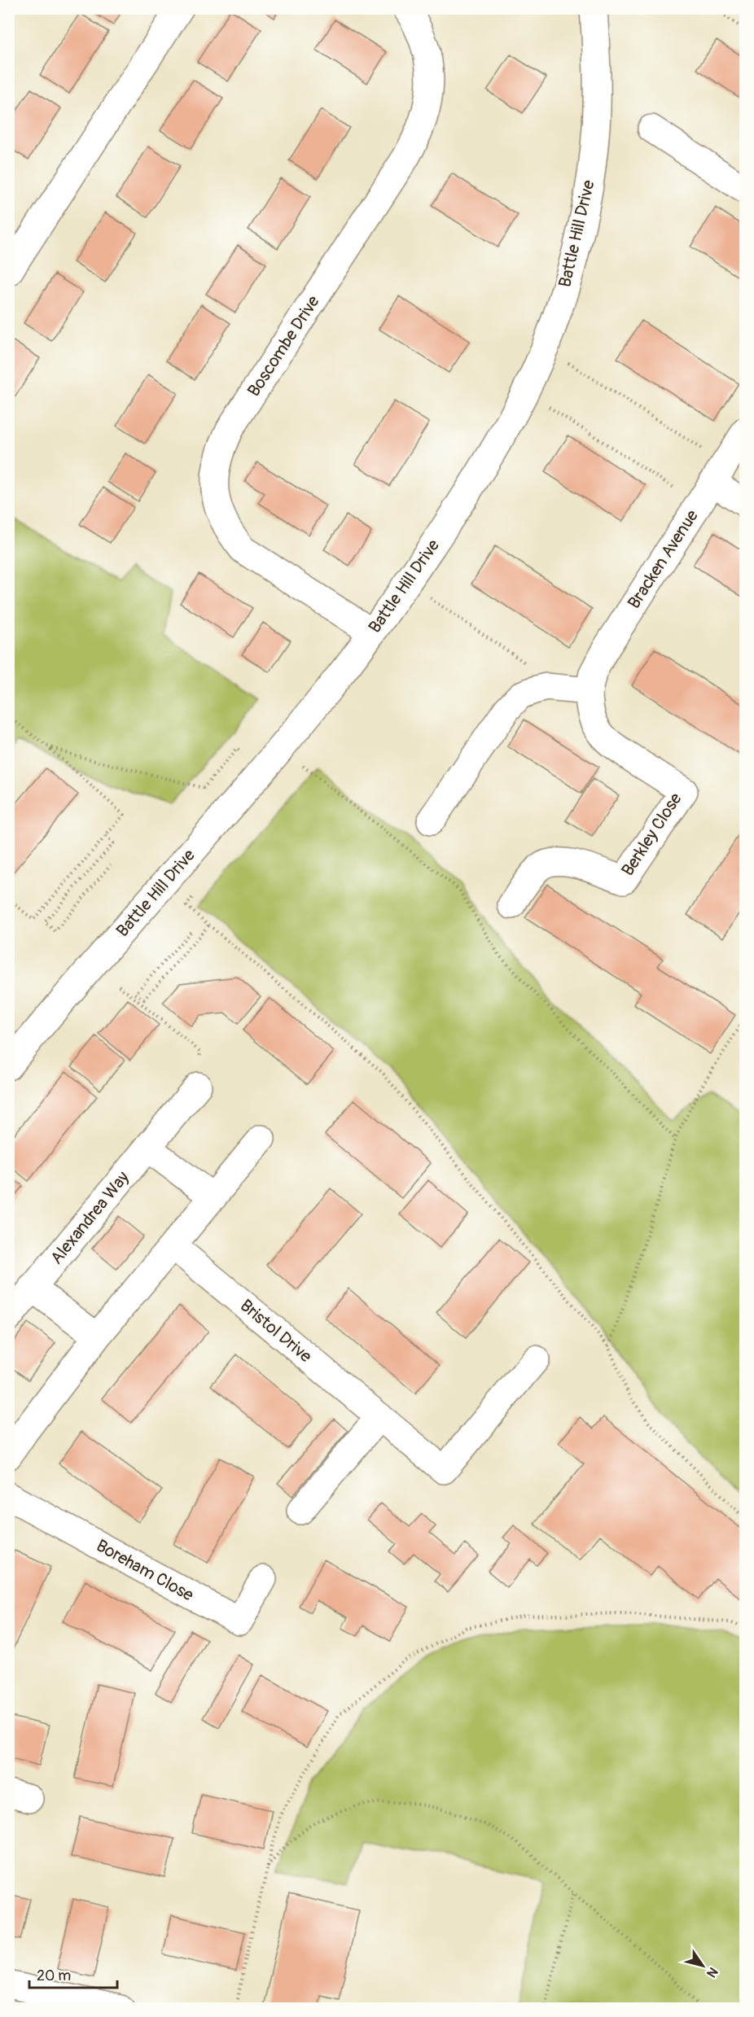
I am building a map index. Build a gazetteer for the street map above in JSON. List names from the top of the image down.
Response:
{
  "streets": {
    "street": [
      "Battle Hill Drive",
      "Boscombe Drive",
      "Bracken Avenue",
      "Berkley Close",
      "Alexandrea Way",
      "Bristol Drive",
      "Boreham Close"
    ]
  },
  "crossings": [
    ["Battle Hill Drive", "Boscombe Drive"],
    ["Bracken Avenue", "Berkley Close"]
  ],
  "scale_bar": "20 m",
  "north": "bottom right"
}
